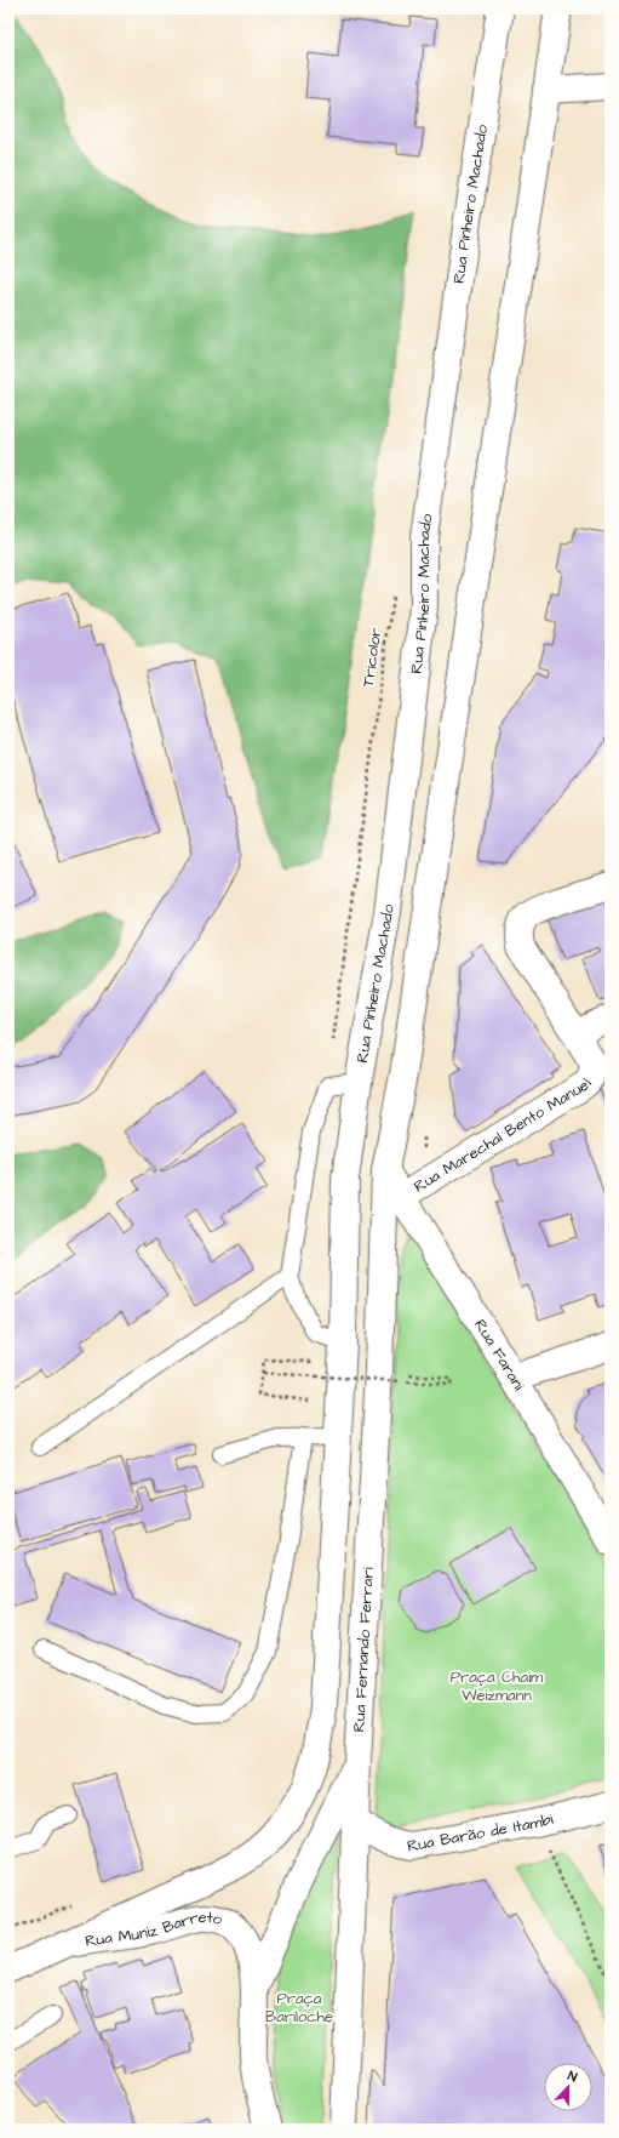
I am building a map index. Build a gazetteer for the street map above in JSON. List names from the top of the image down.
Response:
{
  "streets": {
    "main road": [
      "Rua Pinheiro Machado",
      "Rua Marechal Bento Manuel",
      "Rua Farani",
      "Rua Fernando Ferrari",
      "Rua Barão de Itambi",
      "Rua Muniz Barreto"
    ],
    "path": ["Tricolor"]
  },
  "crossings": [
    ["Rua Marechal Bento Manuel", "Rua Farani"],
    ["Rua Farani", "Rua Fernando Ferrari"],
    ["Rua Fernando Ferrari", "Rua Barão de Itambi"]
  ],
  "parks": ["Praça Chaim Weizmann", "Praça Bariloche"],
  "north": "top"
}
